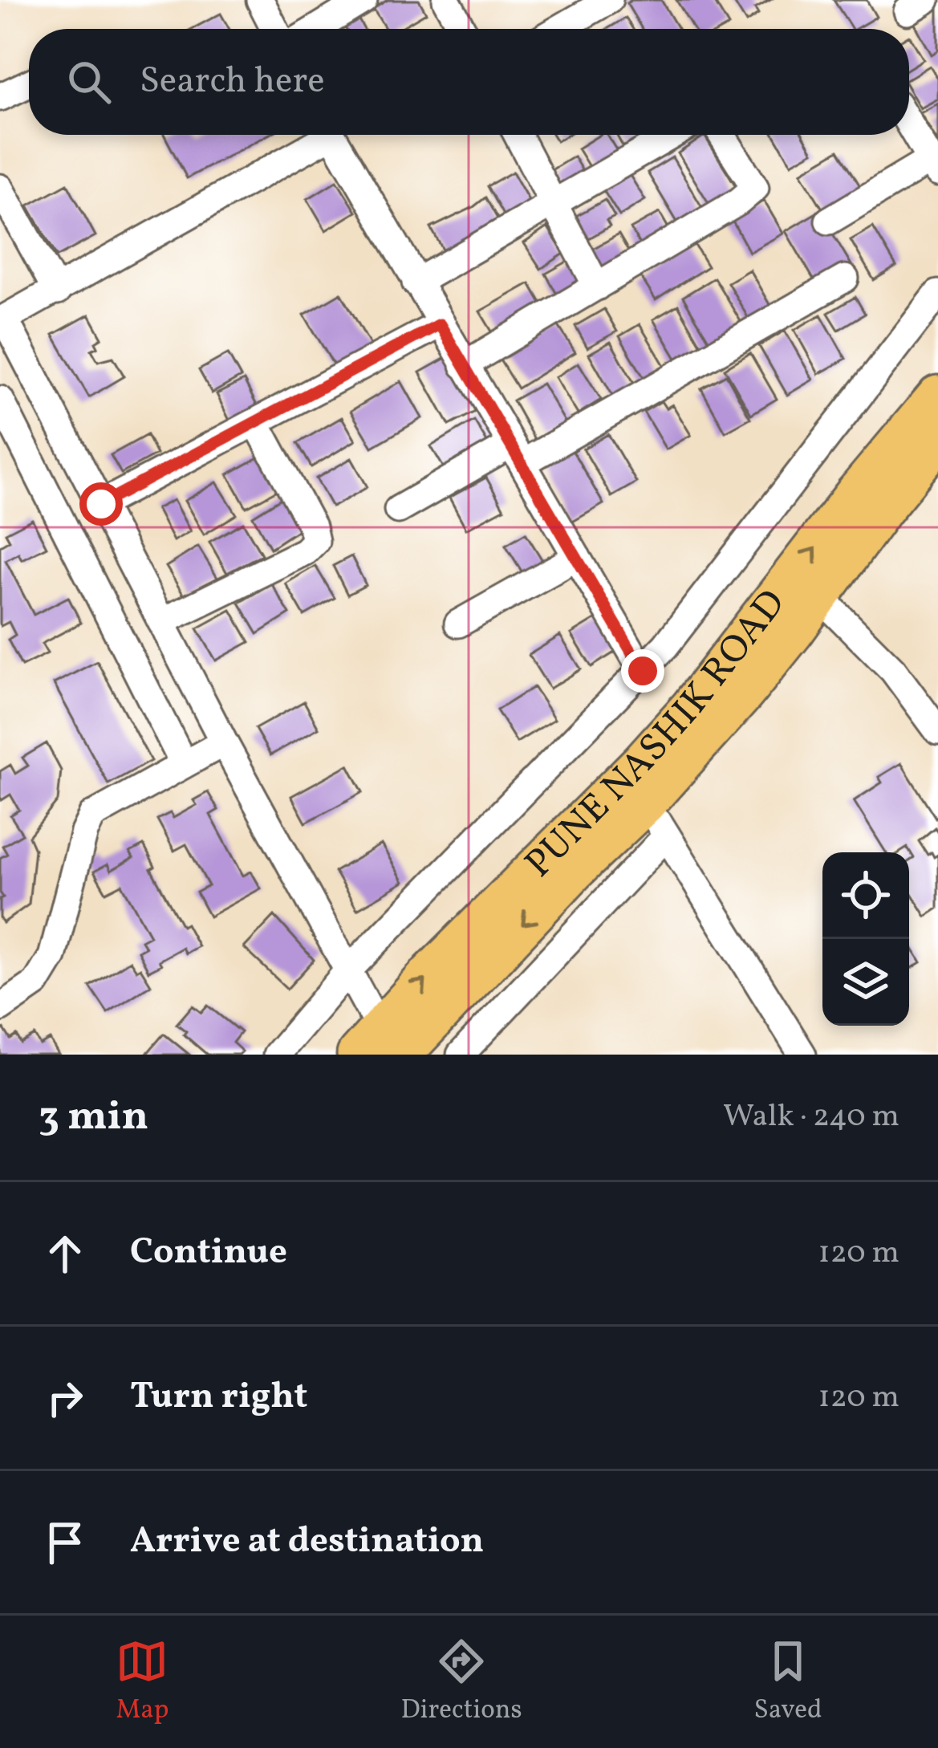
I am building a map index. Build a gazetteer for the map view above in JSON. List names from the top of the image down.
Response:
{
  "streets": {
    "highway": ["PUNE NASHIK ROAD"]
  },
  "page": {
    "search": "Search here",
    "heading": ["3 min", "Walk · 240 m"],
    "list": [
      ["Continue", "120 m"],
      ["Turn right", "120 m"],
      "Arrive at destination"
    ],
    "nav": ["Map", "Directions", "Saved"]
  }
}
